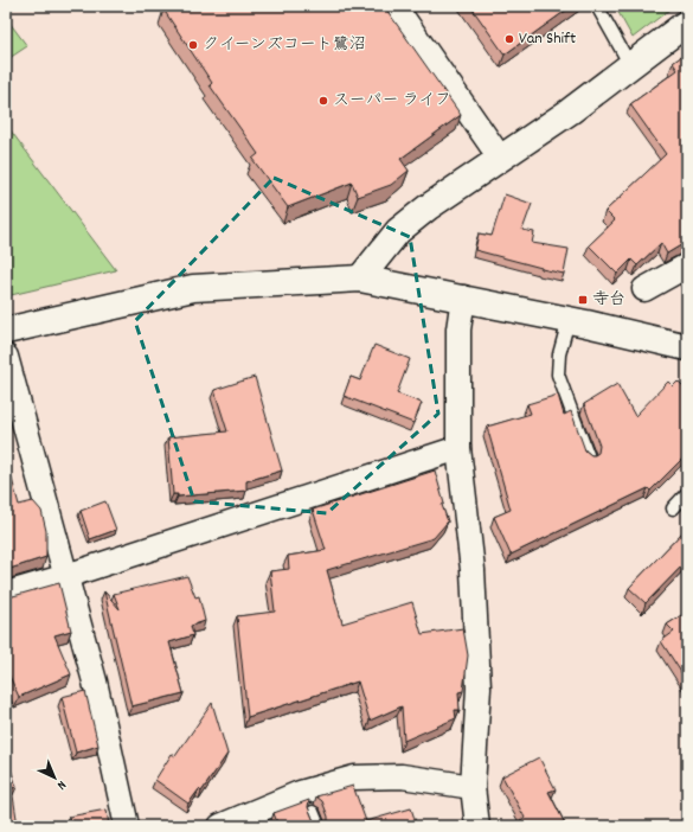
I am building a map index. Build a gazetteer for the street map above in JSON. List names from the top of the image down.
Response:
{
  "places": {
    "other": ["Van Shift", "クイーンズコート鷺沼", "スーパー ライフ"],
    "transit": ["寺台"]
  },
  "north": "bottom right"
}
